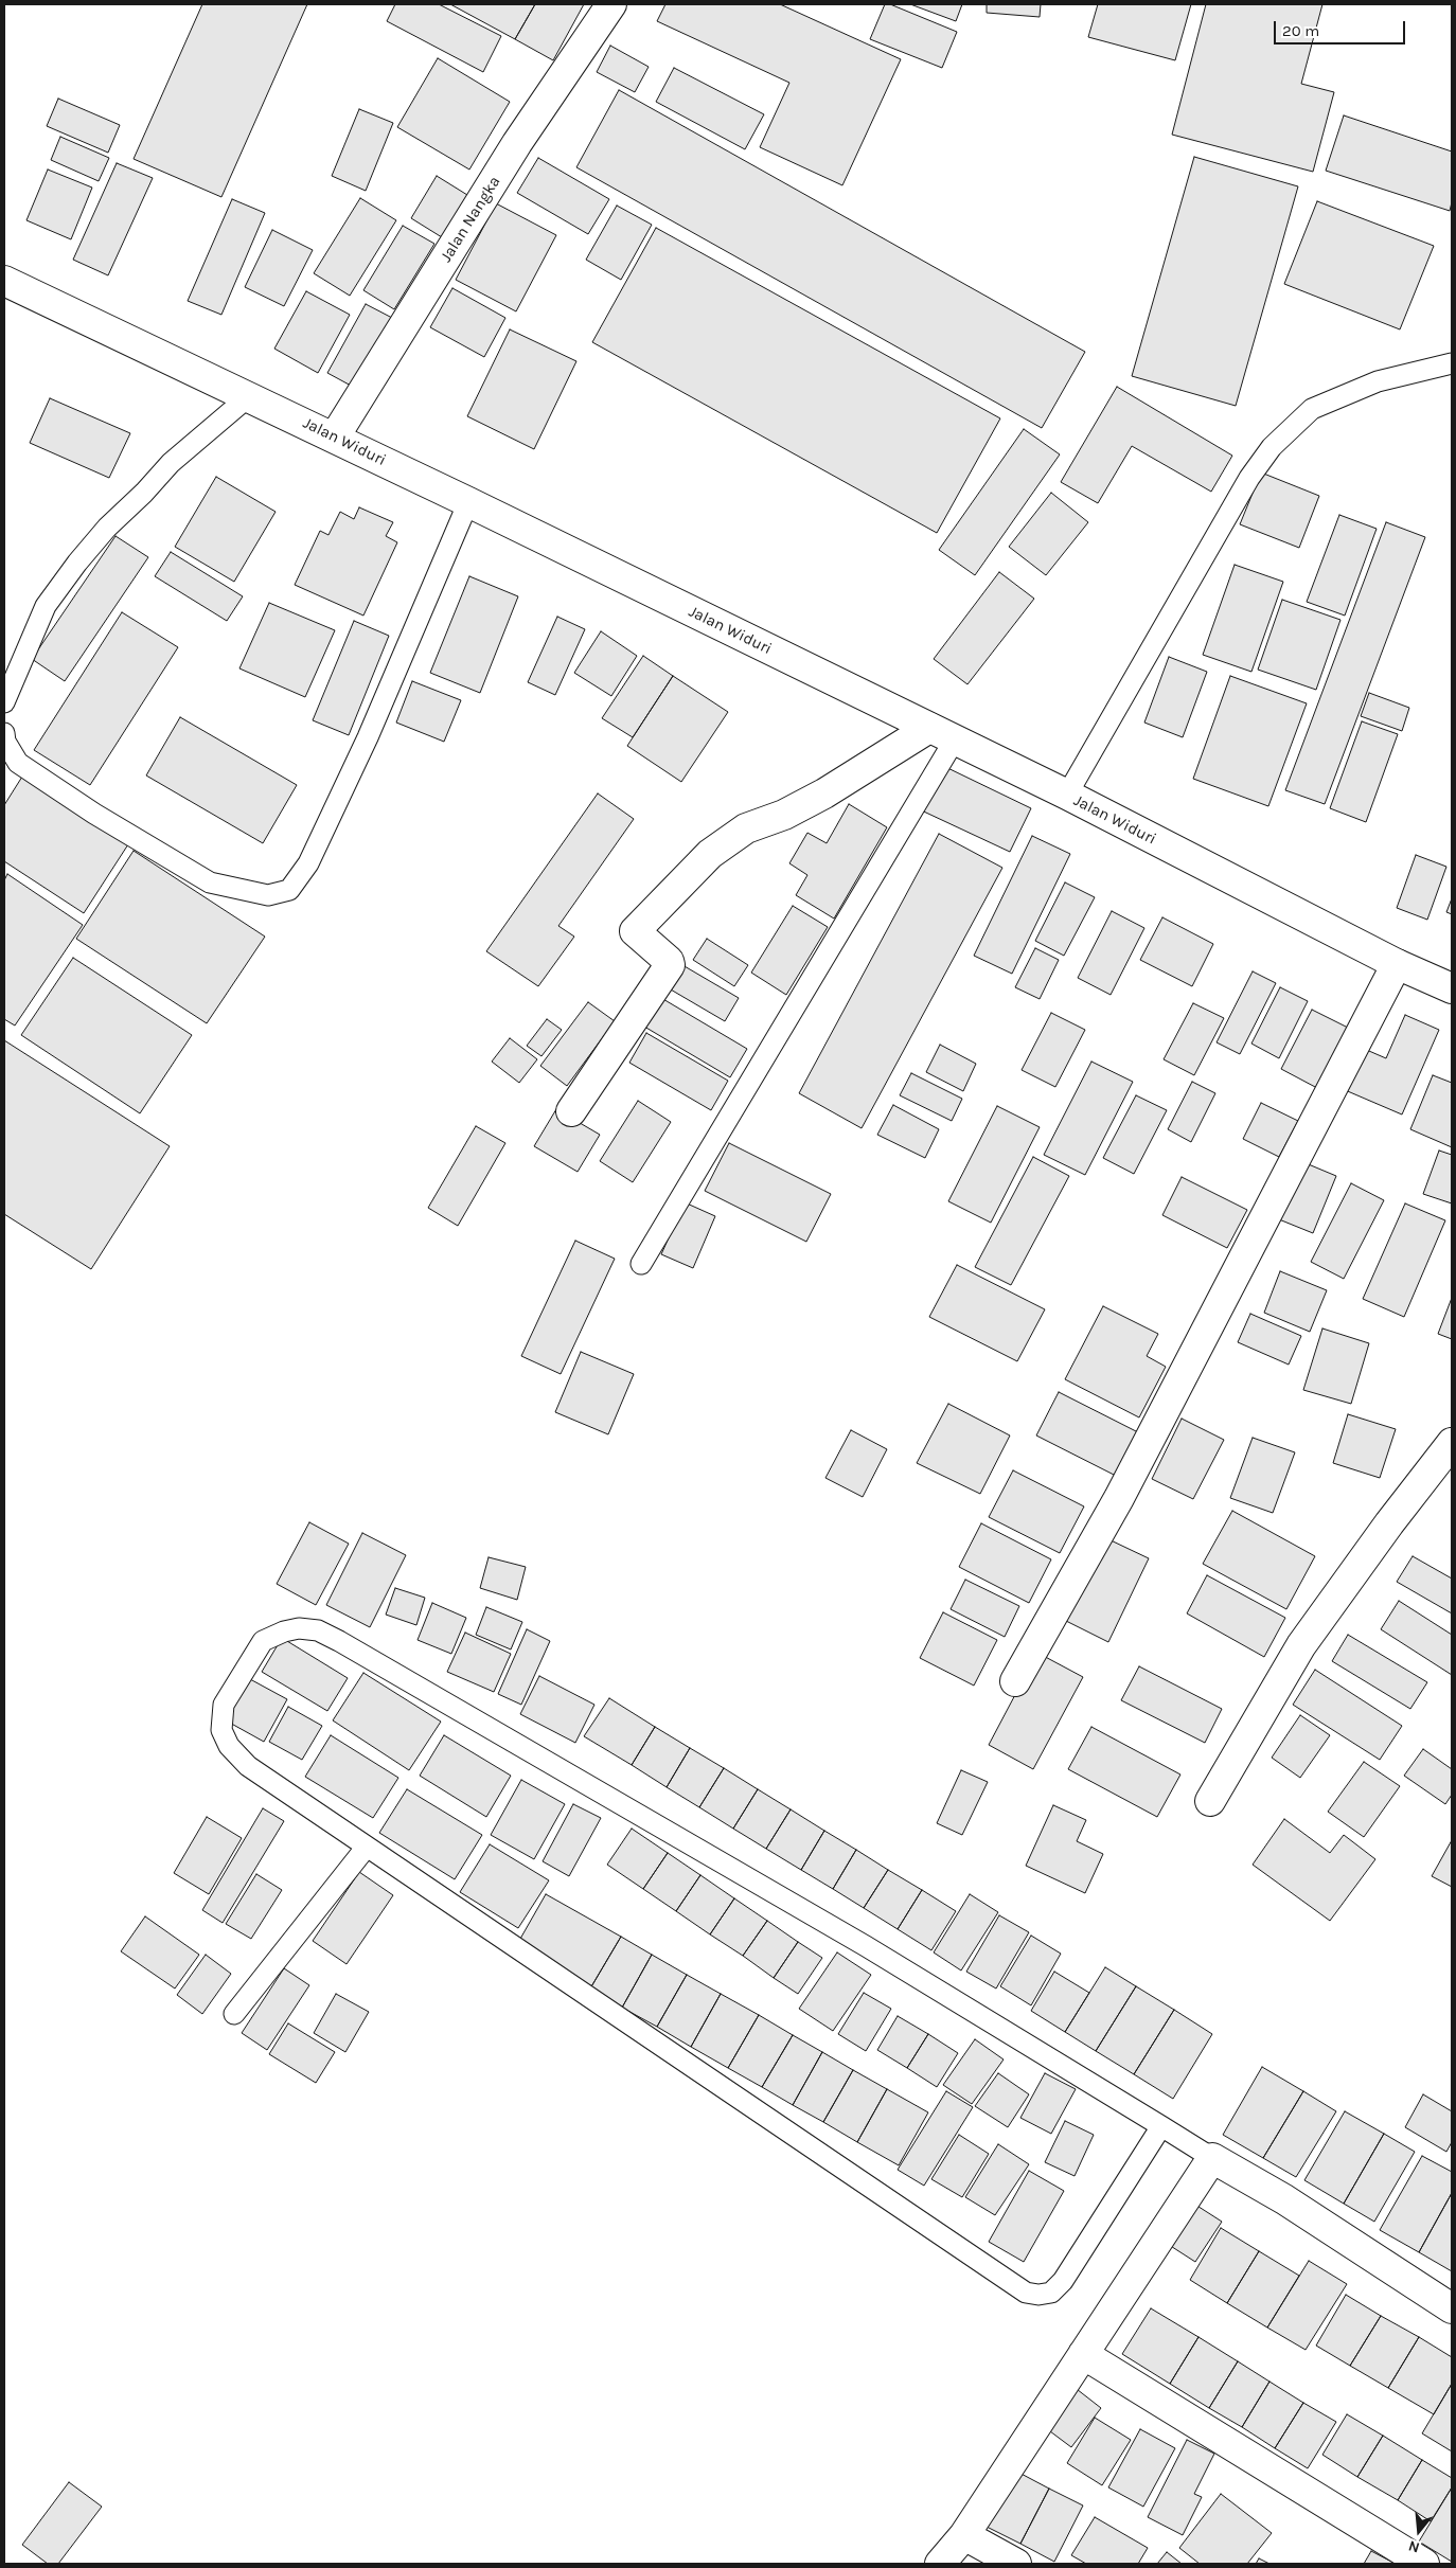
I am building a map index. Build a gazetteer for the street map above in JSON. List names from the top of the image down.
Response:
{
  "streets": {
    "street": ["Jalan Nangka", "Jalan Widuri"]
  },
  "crossings": [
    ["Jalan Nangka", "Jalan Widuri"]
  ],
  "scale_bar": "20 m",
  "north": "bottom"
}
